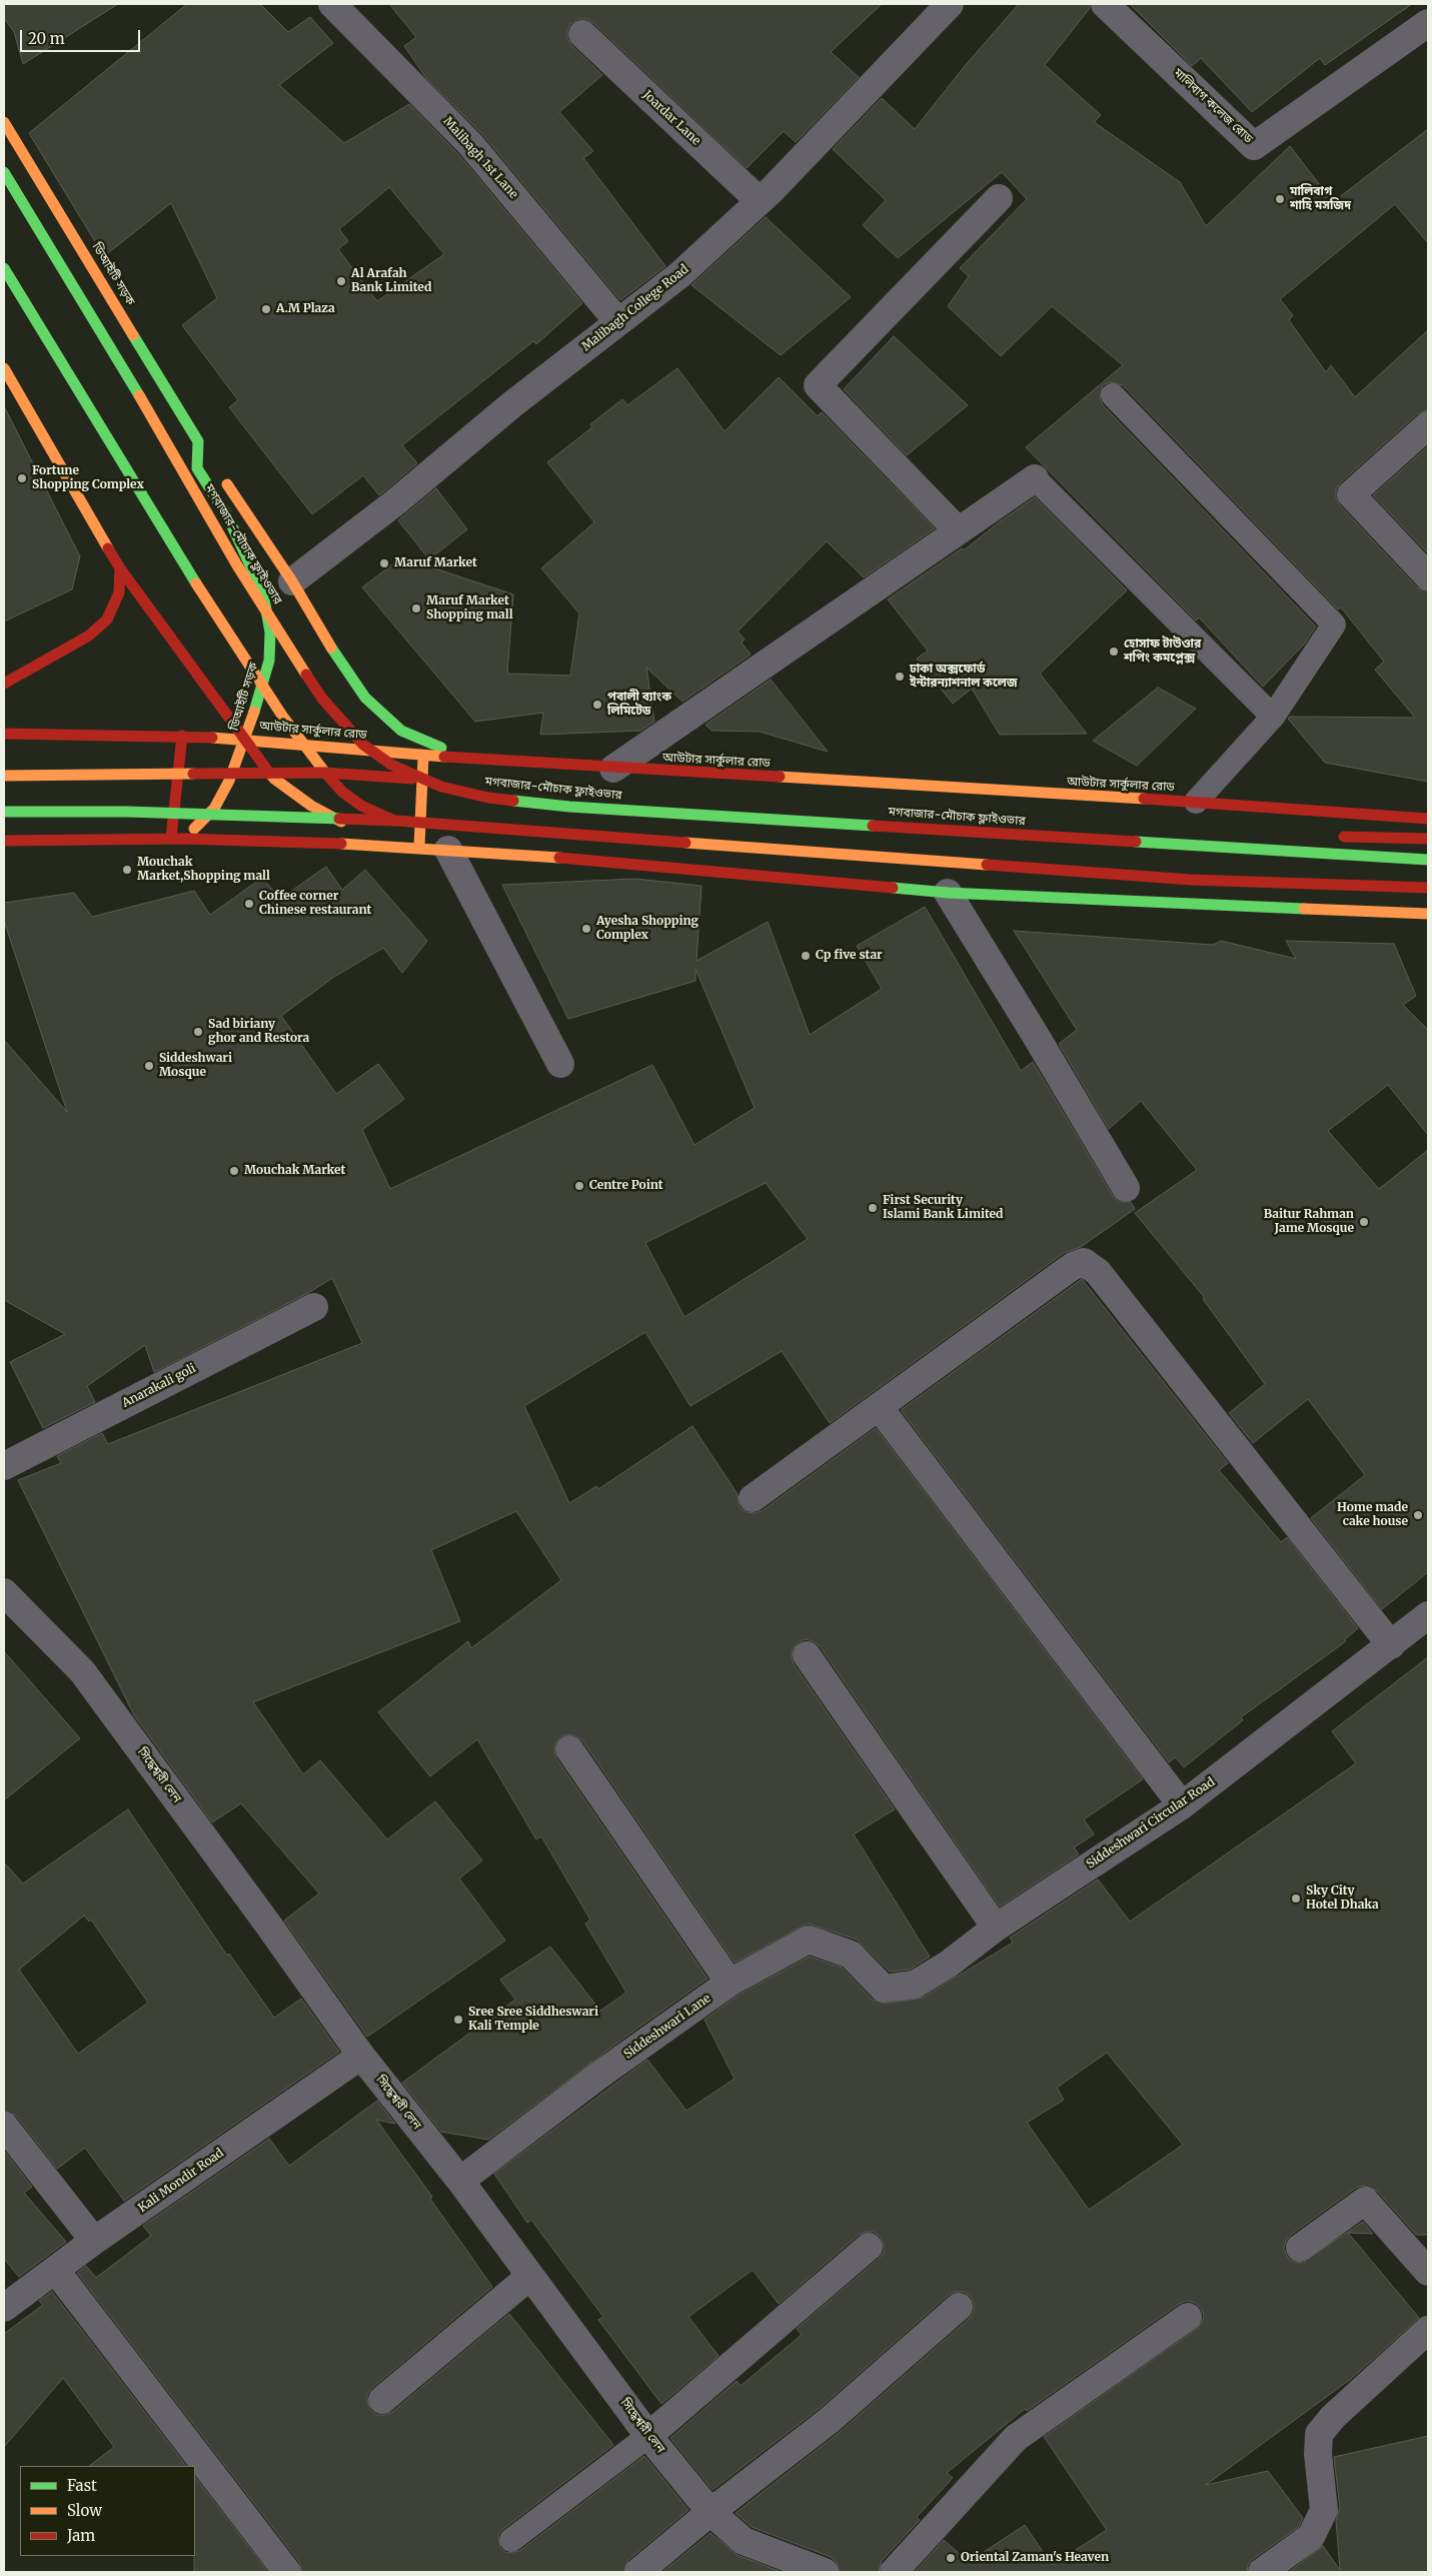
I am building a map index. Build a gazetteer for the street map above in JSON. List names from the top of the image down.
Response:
{
  "streets": {
    "main road": ["ডিআইটি সড়ক", "মগবাজার-মৌচাক ফ্লাইওভার", "আউটার সার্কুলার রোড"],
    "street": [
      "মালিবাগ কলেজ রোড",
      "Joardar Lane",
      "Malibagh 1st Lane",
      "Malibagh College Road",
      "Anarakali goli",
      "সিদ্ধেশ্বরী লেন",
      "Siddeshwari Circular Road",
      "Siddeshwari Lane",
      "Kali Mondir Road"
    ]
  },
  "crossings": [
    ["Joardar Lane", "Malibagh College Road"],
    ["Malibagh 1st Lane", "Malibagh College Road"],
    ["ডিআইটি সড়ক", "আউটার সার্কুলার রোড"],
    ["সিদ্ধেশ্বরী লেন", "Siddeshwari Lane"],
    ["সিদ্ধেশ্বরী লেন", "Kali Mondir Road"],
    ["Siddeshwari Circular Road", "Siddeshwari Lane"]
  ],
  "places": [
    "মালিবাগ শাহি মসজিদ",
    "Al Arafah Bank Limited",
    "A.M Plaza",
    "Fortune Shopping Complex",
    "Maruf Market",
    "Maruf Market Shopping mall",
    "হোসাফ টাউওার শপিং কমপ্লেক্স",
    "ঢাকা অক্সফোর্ড ইন্টারন্যাশনাল কলেজ",
    "পূবালী ব্যাংক লিমিটেড",
    "Mouchak Market,Shopping mall",
    "Coffee corner Chinese restaurant",
    "Ayesha Shopping Complex",
    "Cp five star",
    "Sad biriany ghor and Restora",
    "Siddeshwari Mosque",
    "Mouchak Market",
    "Centre Point",
    "First Security Islami Bank Limited",
    "Baitur Rahman Jame Mosque",
    "Home made cake house",
    "Sky City Hotel Dhaka",
    "Sree Sree Siddheswari Kali Temple",
    "Oriental Zaman's Heaven"
  ],
  "legend": ["Fast", "Slow", "Jam"],
  "scale_bar": "20 m"
}
